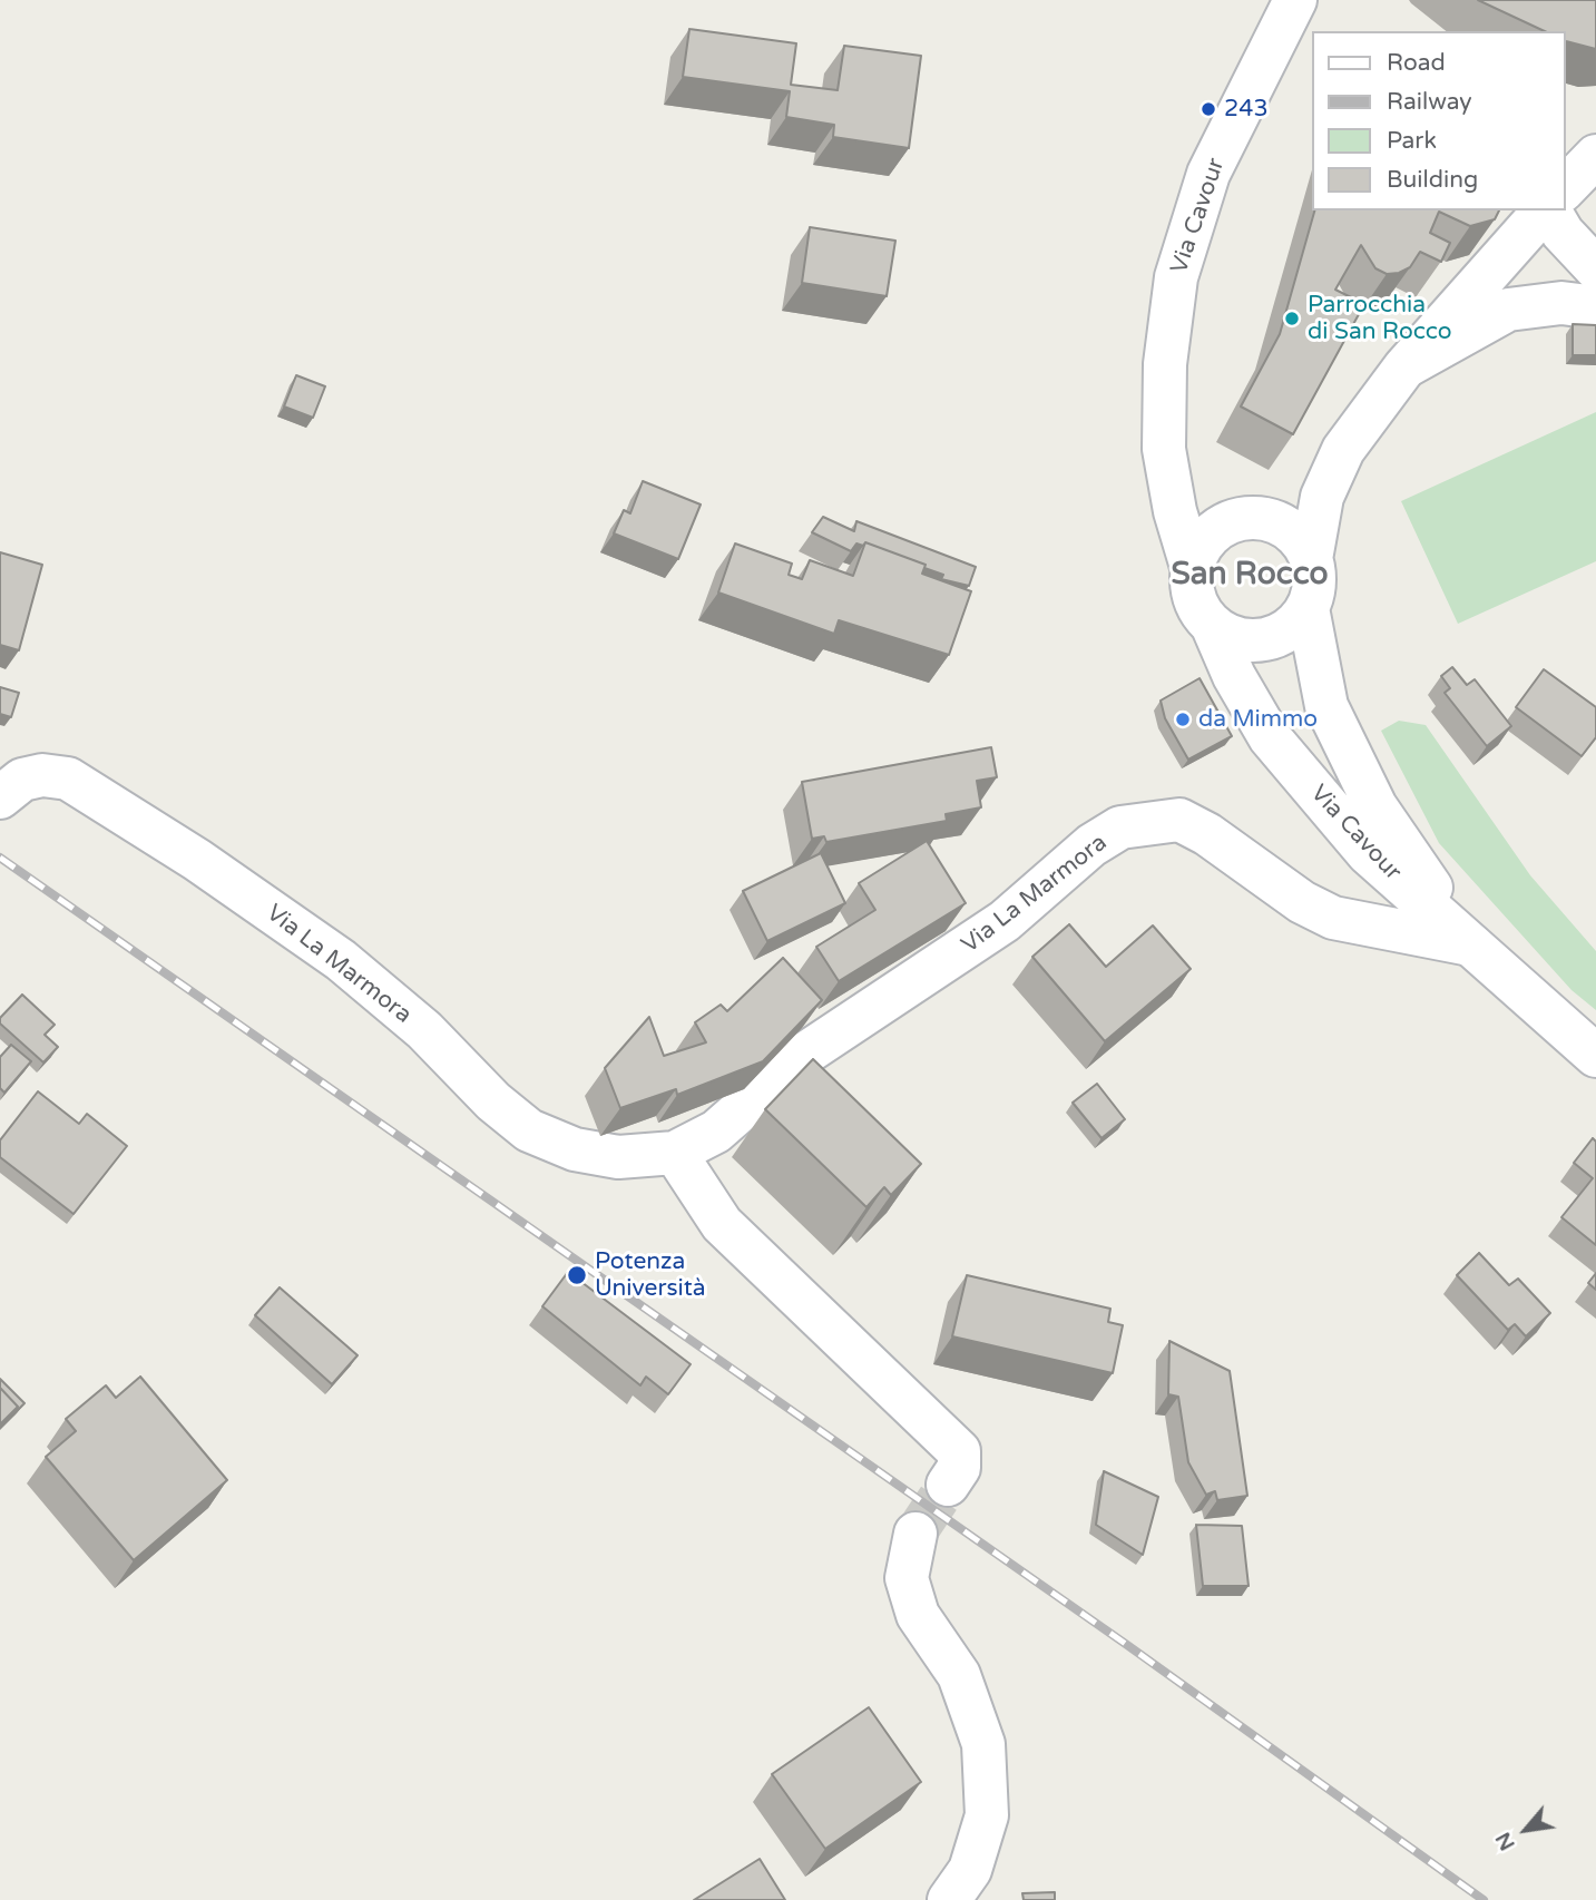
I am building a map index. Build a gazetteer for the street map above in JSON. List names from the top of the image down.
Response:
{
  "streets": {
    "street": ["Via Cavour", "Via La Marmora"]
  },
  "crossings": [
    ["Via Cavour", "Via La Marmora"]
  ],
  "districts": ["San Rocco"],
  "places": [
    "243",
    "Parrocchia di San Rocco",
    "da Mimmo",
    "Potenza Università"
  ],
  "legend": [
    "Road",
    "Railway",
    "Park",
    "Building"
  ],
  "north": "bottom left"
}
